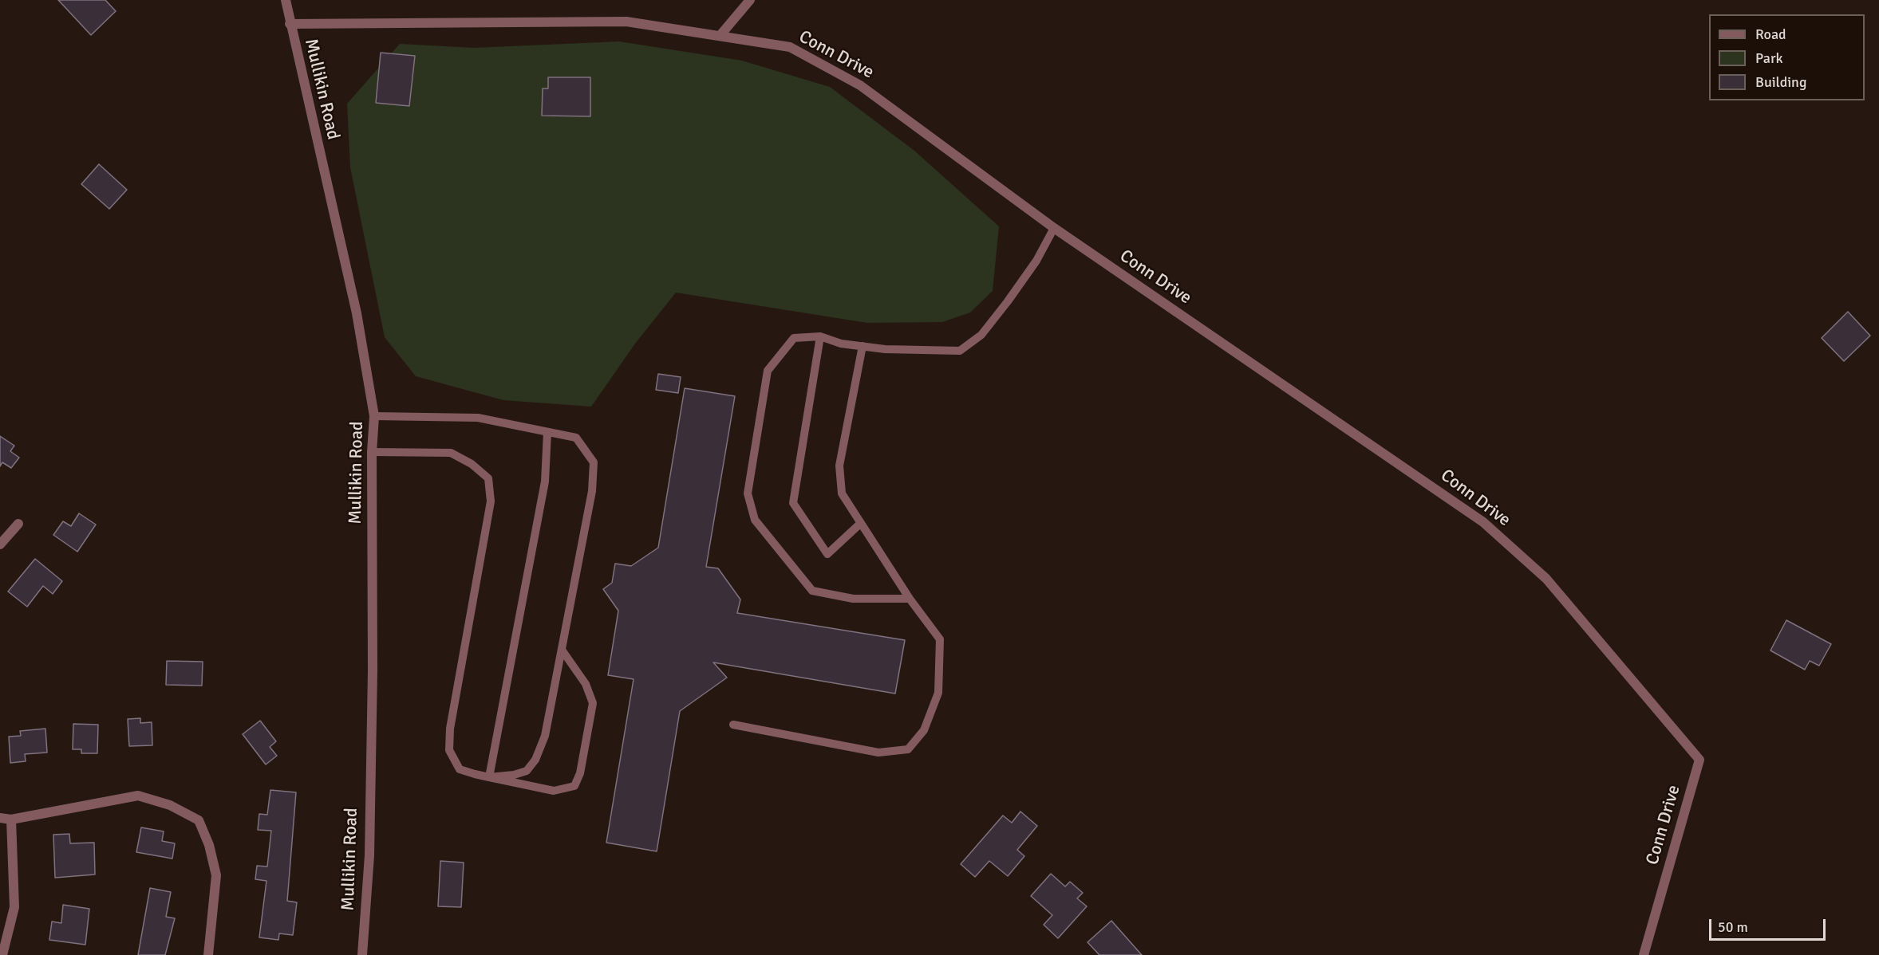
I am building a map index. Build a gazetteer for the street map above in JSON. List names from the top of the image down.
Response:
{
  "streets": {
    "street": ["Conn Drive", "Mullikin Road"]
  },
  "crossings": [
    ["Conn Drive", "Mullikin Road"]
  ],
  "legend": ["Road", "Park", "Building"],
  "scale_bar": "50 m"
}
